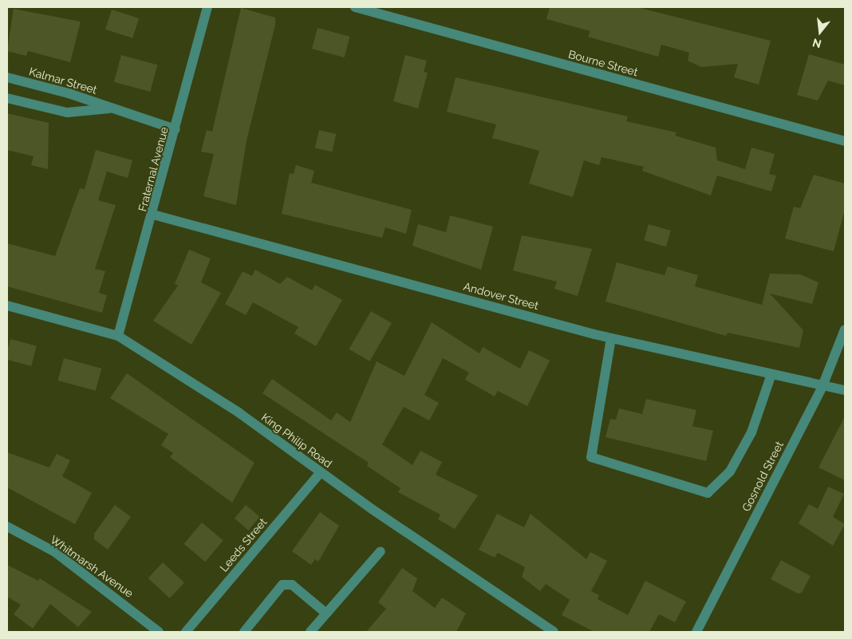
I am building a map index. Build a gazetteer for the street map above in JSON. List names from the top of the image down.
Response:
{
  "streets": {
    "street": [
      "Bourne Street",
      "Kalmar Street",
      "Fraternal Avenue",
      "Andover Street",
      "King Philip Road",
      "Gosnold Street",
      "Leeds Street",
      "Whitmarsh Avenue"
    ]
  },
  "crossings": [
    ["Kalmar Street", "Fraternal Avenue"],
    ["Fraternal Avenue", "Andover Street"],
    ["Fraternal Avenue", "King Philip Road"],
    ["Andover Street", "Gosnold Street"],
    ["King Philip Road", "Leeds Street"]
  ],
  "north": "bottom"
}
